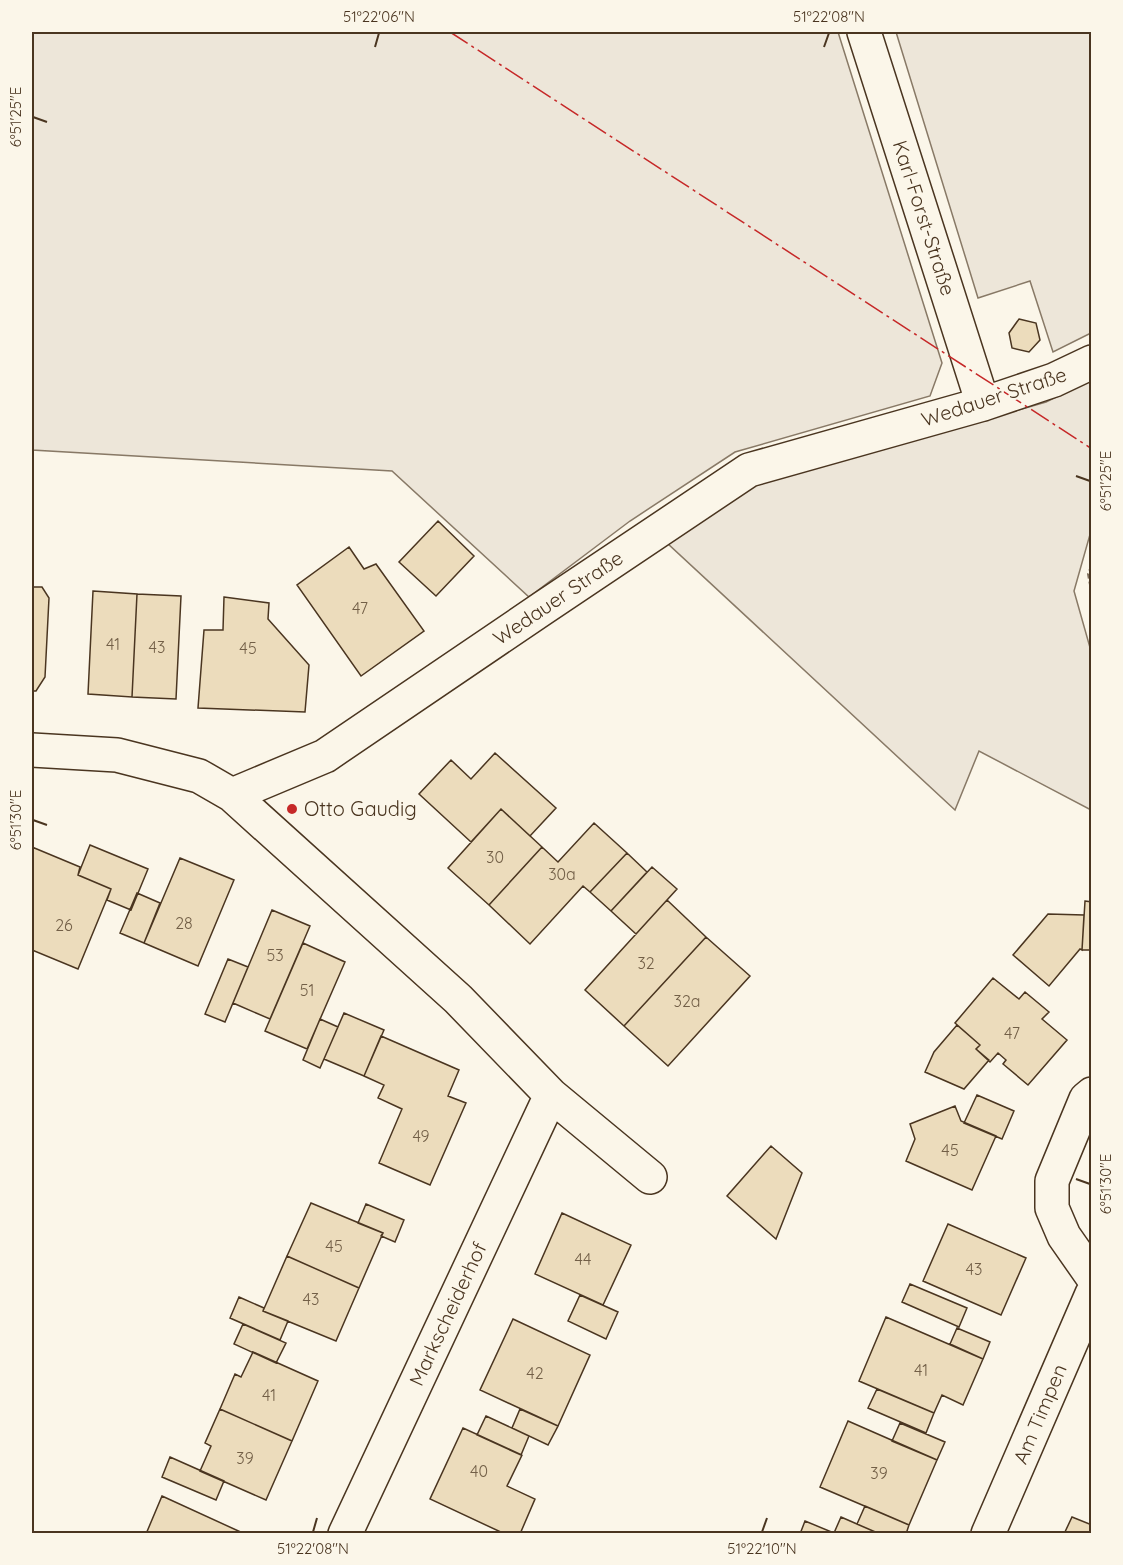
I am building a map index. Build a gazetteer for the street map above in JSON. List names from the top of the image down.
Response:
{
  "streets": {
    "street": [
      "Karl-Forst-Straße",
      "Wedauer Straße",
      "Markscheiderhof",
      "Am Timpen"
    ]
  },
  "crossings": [
    ["Karl-Forst-Straße", "Wedauer Straße"]
  ],
  "places": ["Otto Gaudig"],
  "house_numbers": [
    "47",
    "41",
    "43",
    "45",
    "30",
    "30a",
    "28",
    "26",
    "53",
    "32",
    "51",
    "32a",
    "47",
    "49",
    "45",
    "45",
    "44",
    "43",
    "43",
    "41",
    "42",
    "41",
    "39",
    "40",
    "39"
  ],
  "coordinates": [
    "51°22'06\"N",
    "51°22'08\"N",
    "6°51'25\"E",
    "6°51'30\"E",
    "51°22'10\"N"
  ]
}
